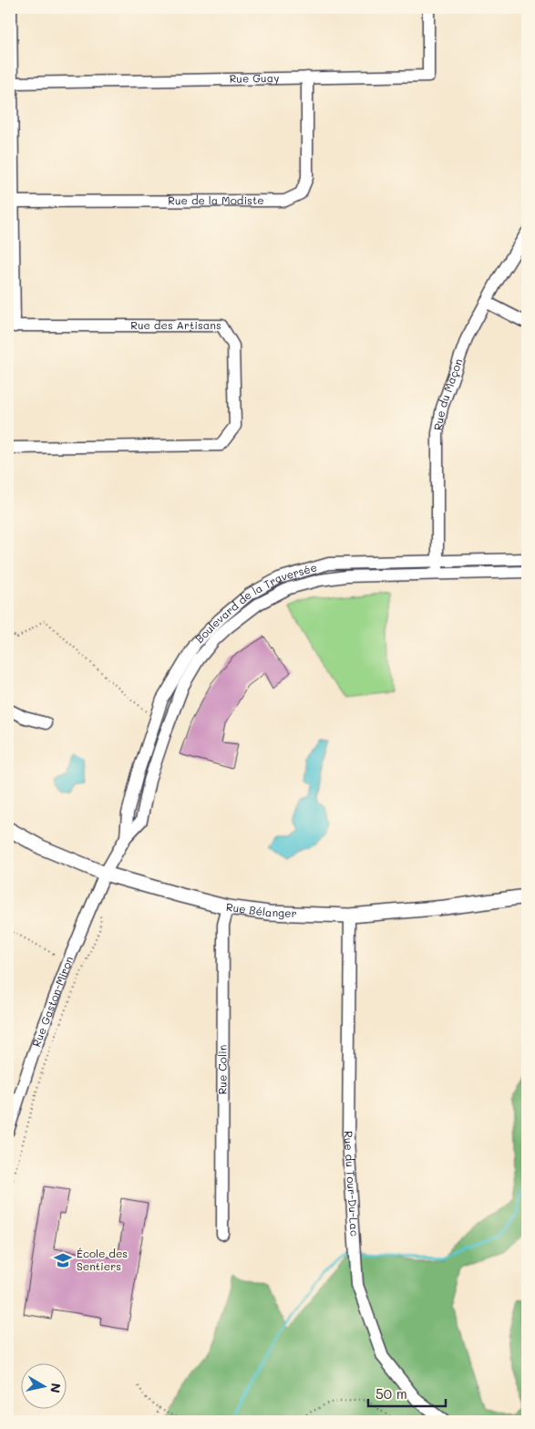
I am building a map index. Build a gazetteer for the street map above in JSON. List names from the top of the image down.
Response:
{
  "streets": {
    "street": [
      "Rue Guay",
      "Rue de la Modiste",
      "Rue des Artisans",
      "Rue du Maçon",
      "Boulevard de la Traversée",
      "Rue Bélanger",
      "Rue Gaston-Miron",
      "Rue Colin",
      "Rue du Tour-Du-Lac"
    ]
  },
  "crossings": [
    ["Rue Guay", "Rue de la Modiste"],
    ["Rue du Maçon", "Boulevard de la Traversée"],
    ["Boulevard de la Traversée", "Rue Bélanger"],
    ["Boulevard de la Traversée", "Rue Gaston-Miron"],
    ["Rue Bélanger", "Rue Gaston-Miron"],
    ["Rue Bélanger", "Rue Colin"],
    ["Rue Bélanger", "Rue du Tour-Du-Lac"]
  ],
  "places": {
    "school or university": ["École des Sentiers"]
  },
  "scale_bar": "50 m",
  "north": "right"
}
